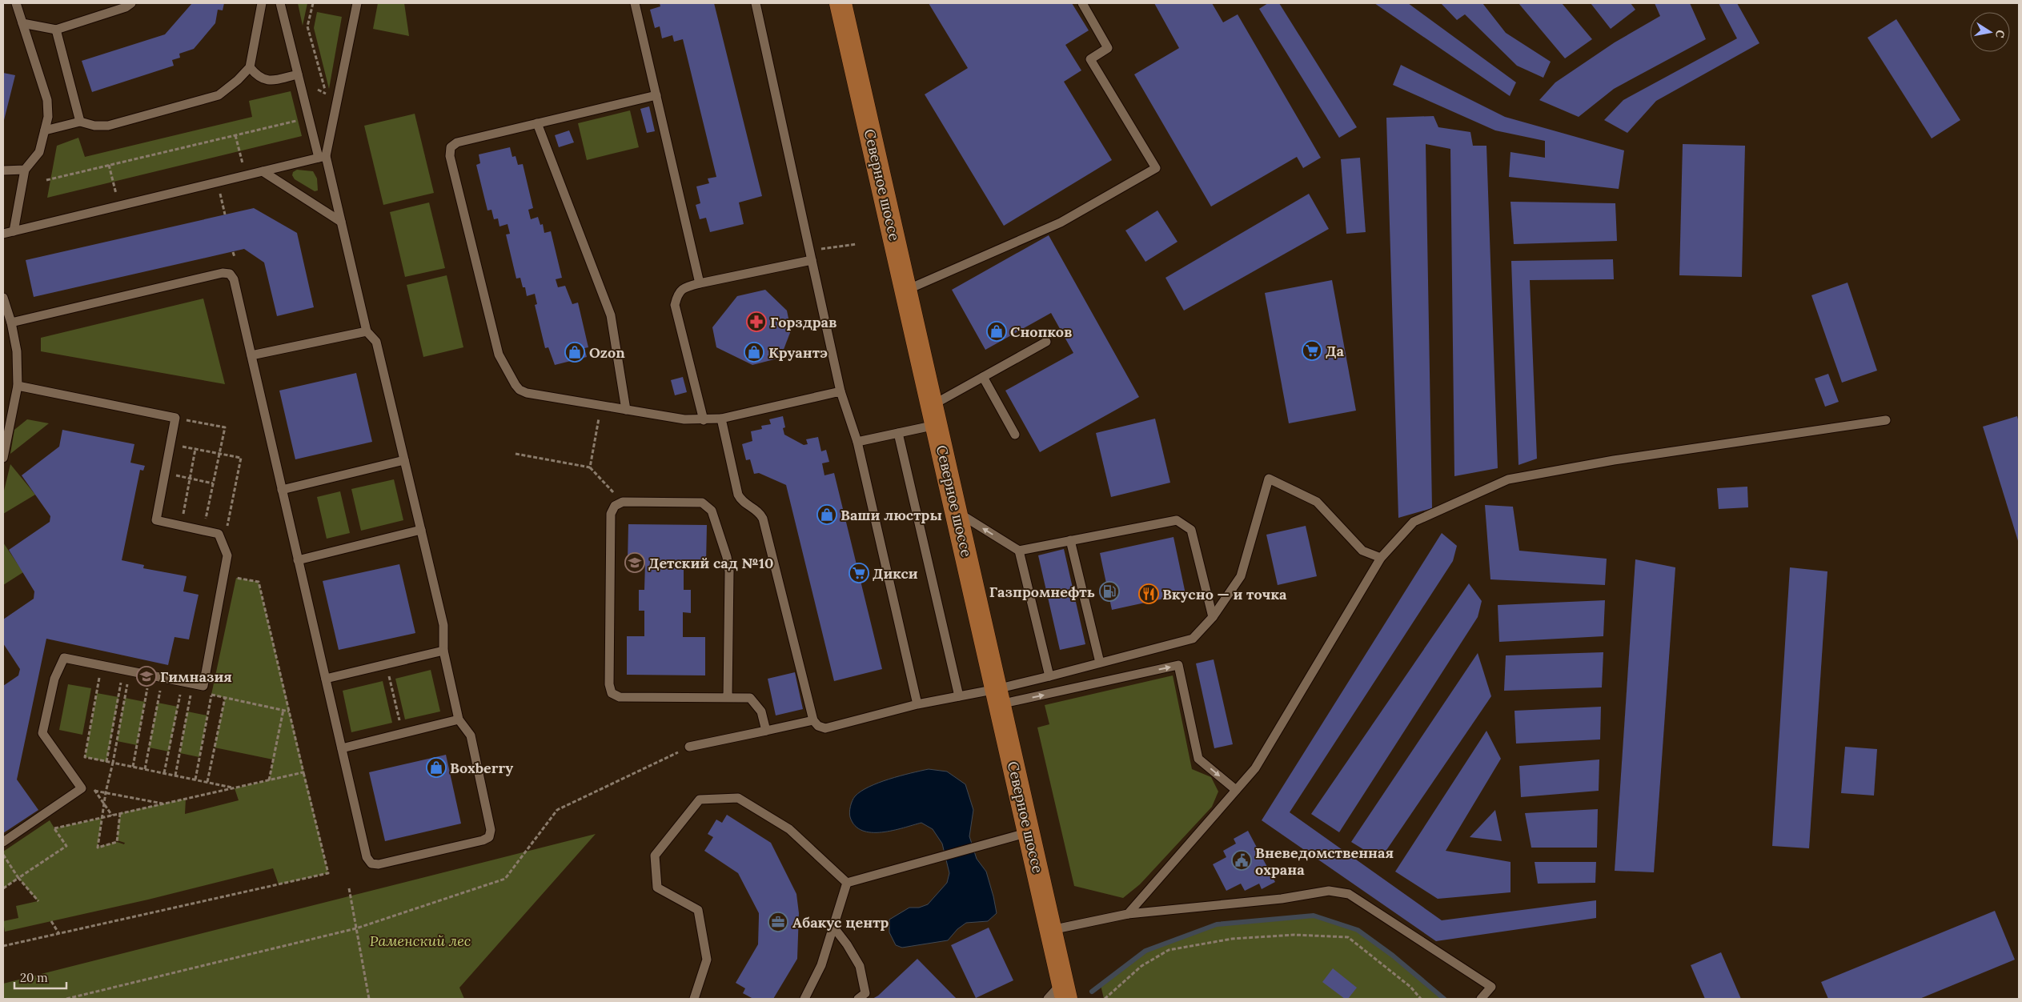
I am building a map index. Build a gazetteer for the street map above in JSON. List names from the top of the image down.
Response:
{
  "streets": {
    "main road": ["Северное шоссе"]
  },
  "parks": ["Раменский лес"],
  "places": {
    "pharmacy": ["Горздрав"],
    "shop": [
      "Снопков",
      "Ozon",
      "Круантэ",
      "Ваши люстры",
      "Boxberry"
    ],
    "supermarket": ["Да", "Дикси"],
    "school or university": ["Детский сад №10", "Гимназия"],
    "fuel station": ["Газпромнефть"],
    "restaurant": ["Вкусно — и точка"],
    "public building": ["Вневедомственная охрана"],
    "office": ["Абакус центр"]
  },
  "scale_bar": "20 m",
  "north": "right"
}
